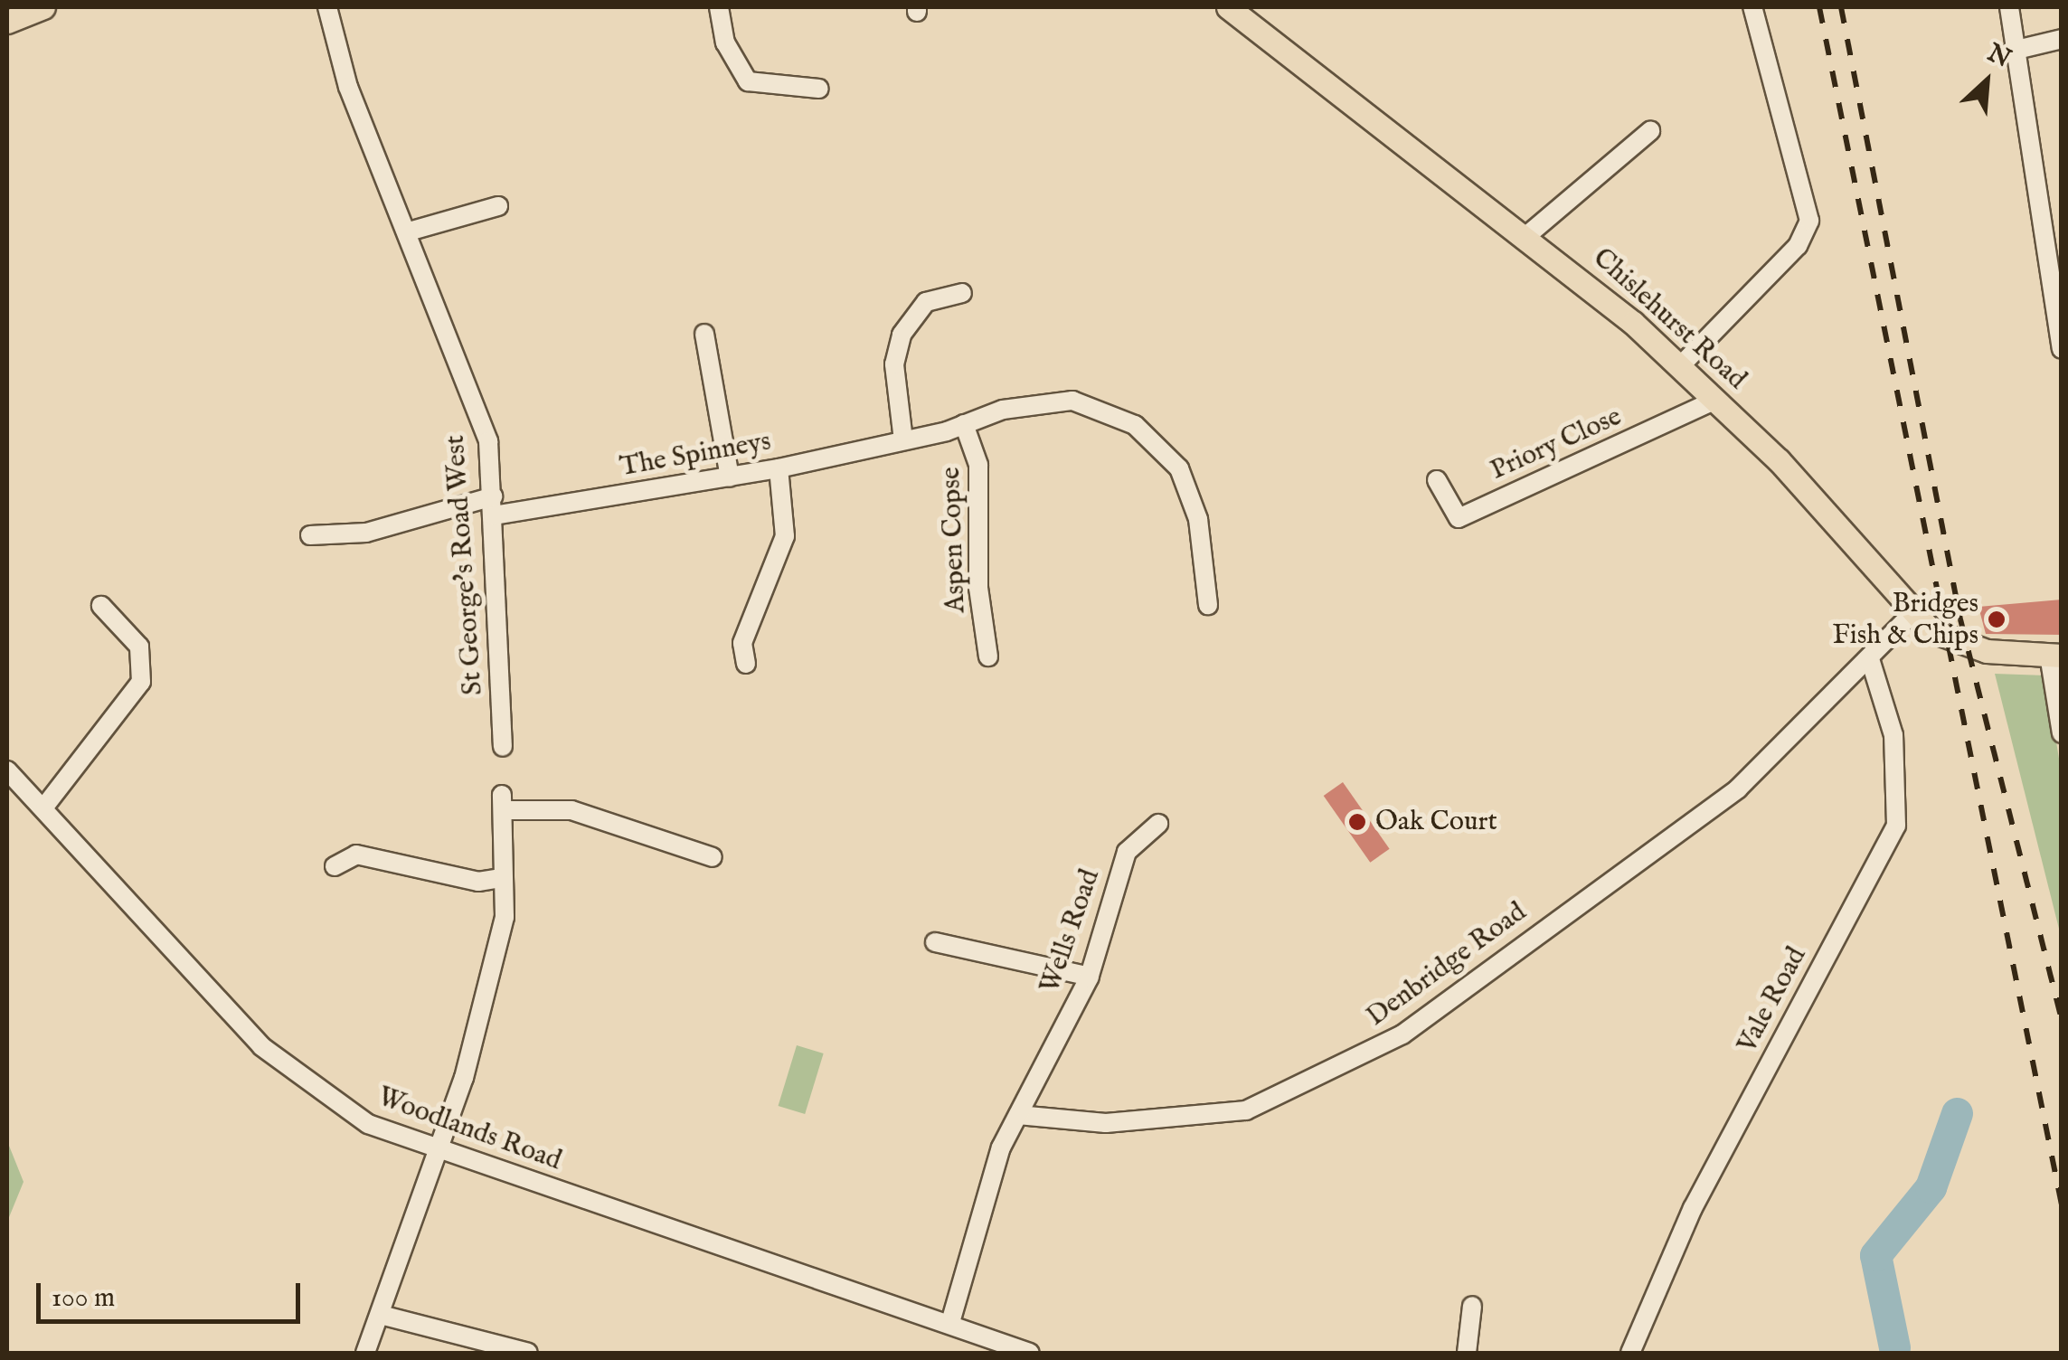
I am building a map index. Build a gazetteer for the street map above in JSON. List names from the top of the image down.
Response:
{
  "streets": {
    "main road": ["Chislehurst Road"],
    "street": [
      "Priory Close",
      "The Spinneys",
      "Aspen Copse",
      "St George's Road West",
      "Wells Road",
      "Denbridge Road",
      "Vale Road",
      "Woodlands Road"
    ]
  },
  "crossings": [
    ["Chislehurst Road", "Priory Close"],
    ["Chislehurst Road", "Denbridge Road"],
    ["The Spinneys", "Aspen Copse"],
    ["The Spinneys", "St George's Road West"],
    ["Wells Road", "Denbridge Road"],
    ["Denbridge Road", "Vale Road"]
  ],
  "places": ["Bridges Fish & Chips", "Oak Court"],
  "scale_bar": "100 m",
  "north": "top right"
}
